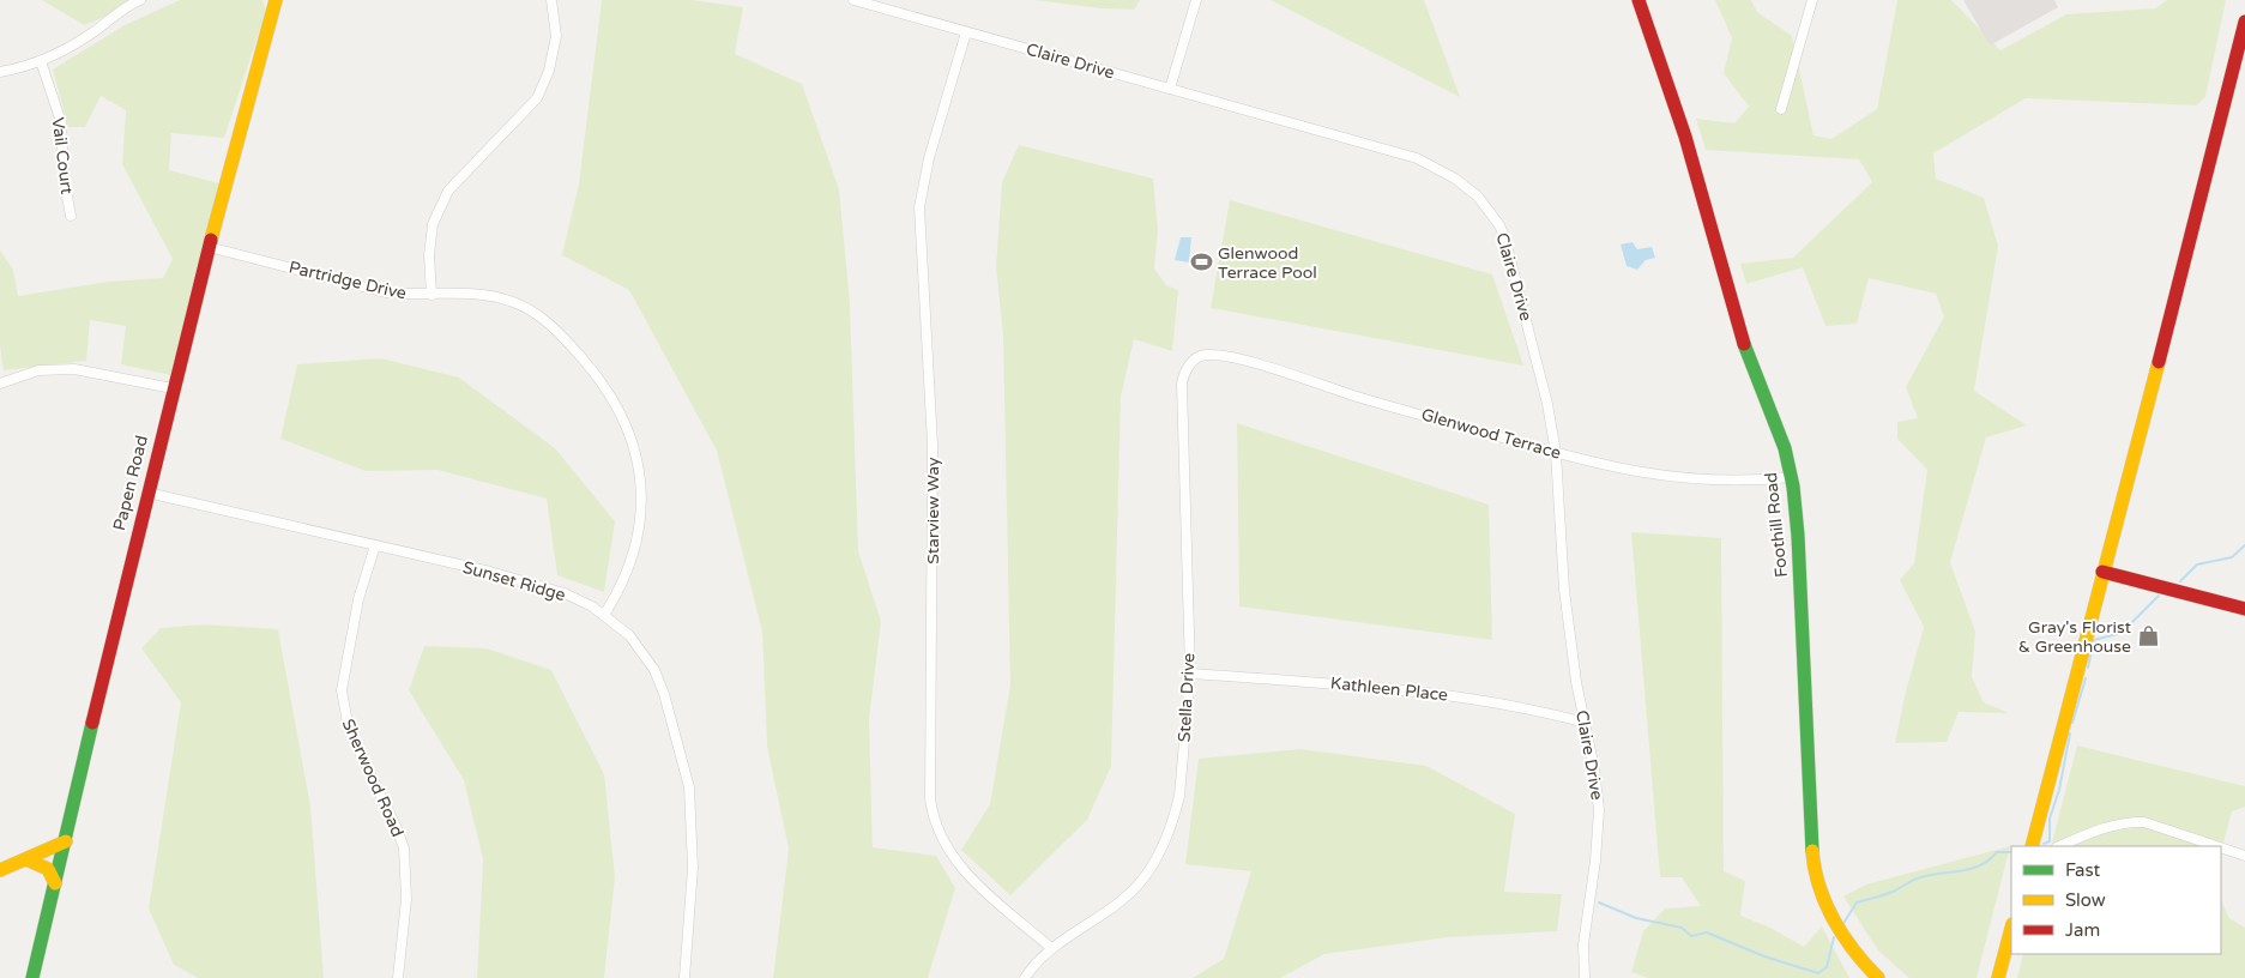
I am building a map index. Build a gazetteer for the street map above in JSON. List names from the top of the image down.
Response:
{
  "streets": {
    "main road": ["Papen Road", "Foothill Road"],
    "street": [
      "Claire Drive",
      "Vail Court",
      "Partridge Drive",
      "Glenwood Terrace",
      "Starview Way",
      "Sunset Ridge",
      "Kathleen Place",
      "Stella Drive",
      "Sherwood Road"
    ]
  },
  "crossings": [
    ["Claire Drive", "Glenwood Terrace"],
    ["Claire Drive", "Starview Way"],
    ["Claire Drive", "Kathleen Place"],
    ["Partridge Drive", "Papen Road"],
    ["Partridge Drive", "Sunset Ridge"],
    ["Glenwood Terrace", "Foothill Road"],
    ["Glenwood Terrace", "Stella Drive"],
    ["Papen Road", "Sunset Ridge"],
    ["Starview Way", "Stella Drive"],
    ["Sunset Ridge", "Sherwood Road"],
    ["Kathleen Place", "Stella Drive"]
  ],
  "places": {
    "sports": ["Glenwood Terrace Pool"],
    "shop": ["Gray's Florist & Greenhouse"]
  },
  "legend": ["Fast", "Slow", "Jam"]
}
